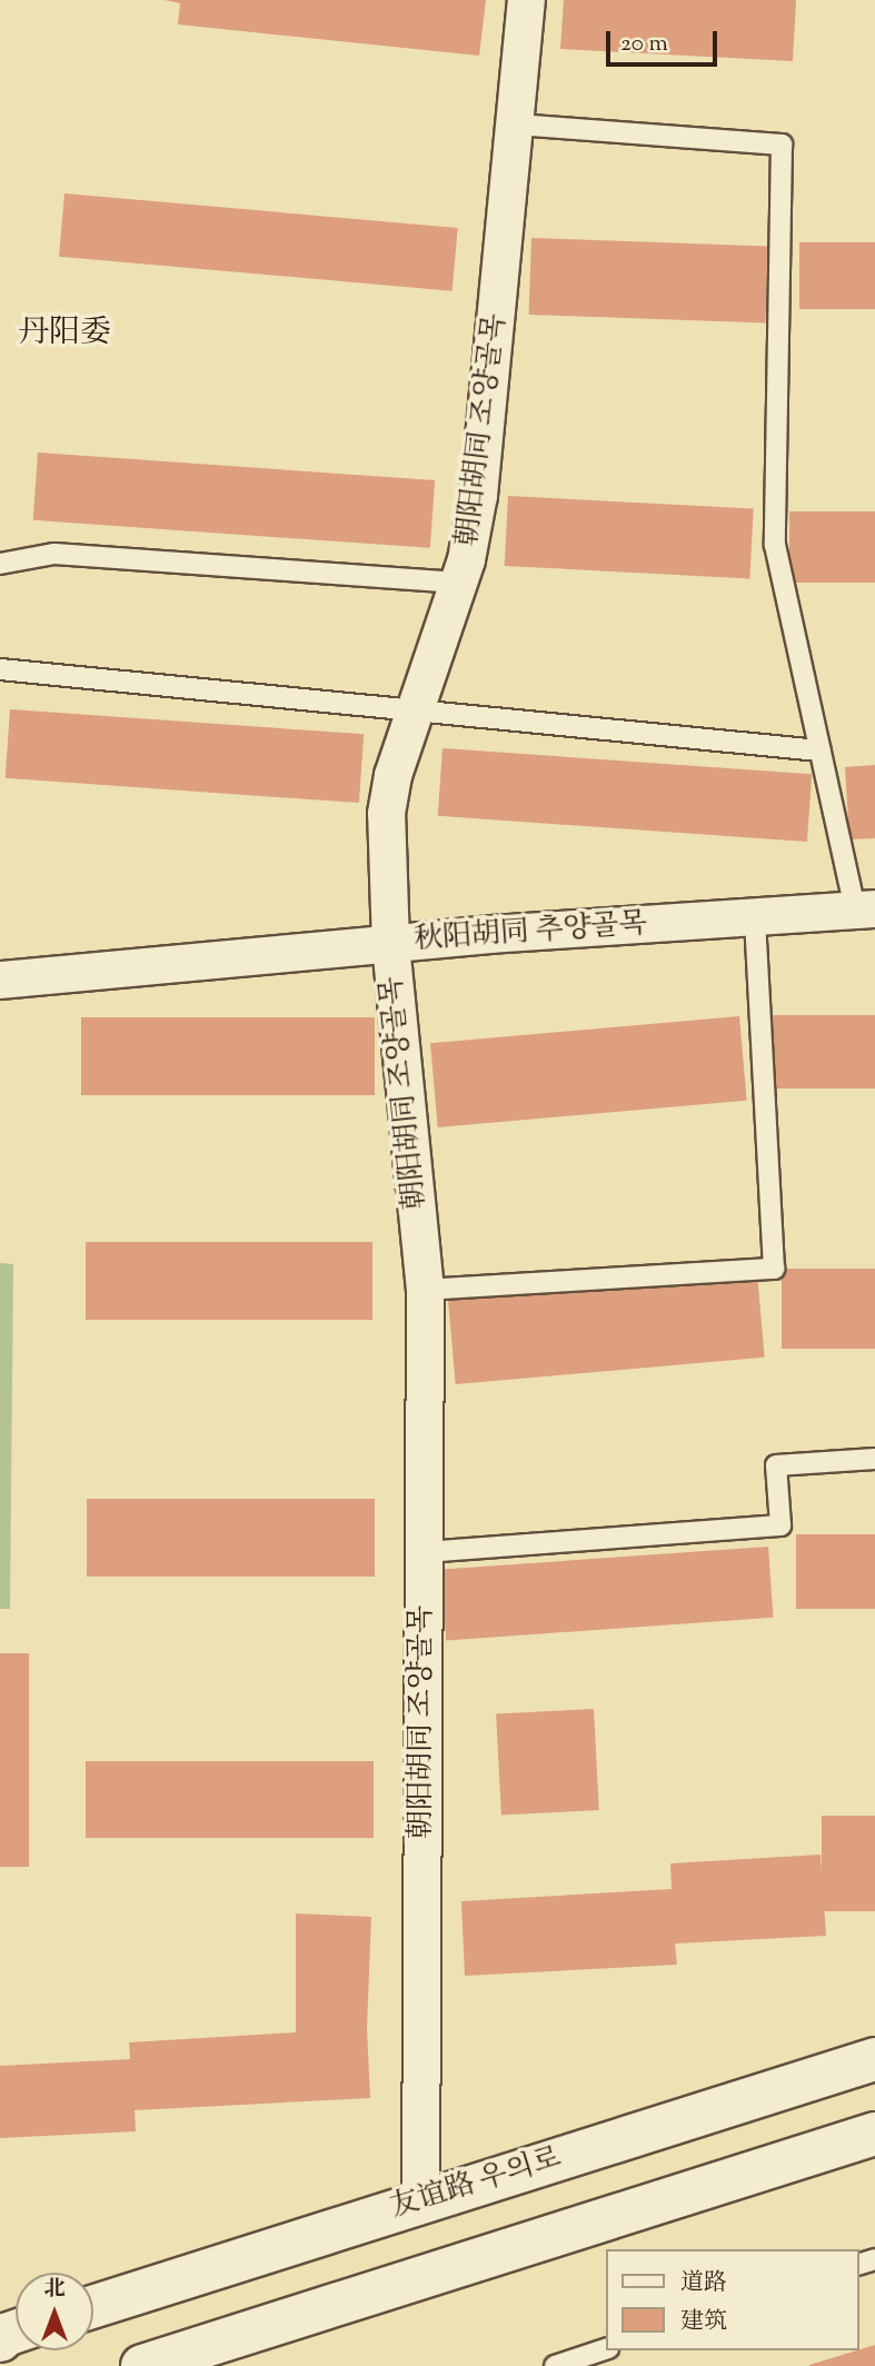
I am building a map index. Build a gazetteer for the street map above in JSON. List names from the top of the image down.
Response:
{
  "streets": {
    "main road": ["友谊路 우의로"],
    "street": ["朝阳胡同 조양골목", "秋阳胡同 추양골목"]
  },
  "crossings": [
    ["朝阳胡同 조양골목", "秋阳胡同 추양골목"],
    ["朝阳胡同 조양골목", "友谊路 우의로"]
  ],
  "districts": ["丹阳委"],
  "legend": ["道路", "建筑"],
  "scale_bar": "20 m",
  "north": "top"
}
